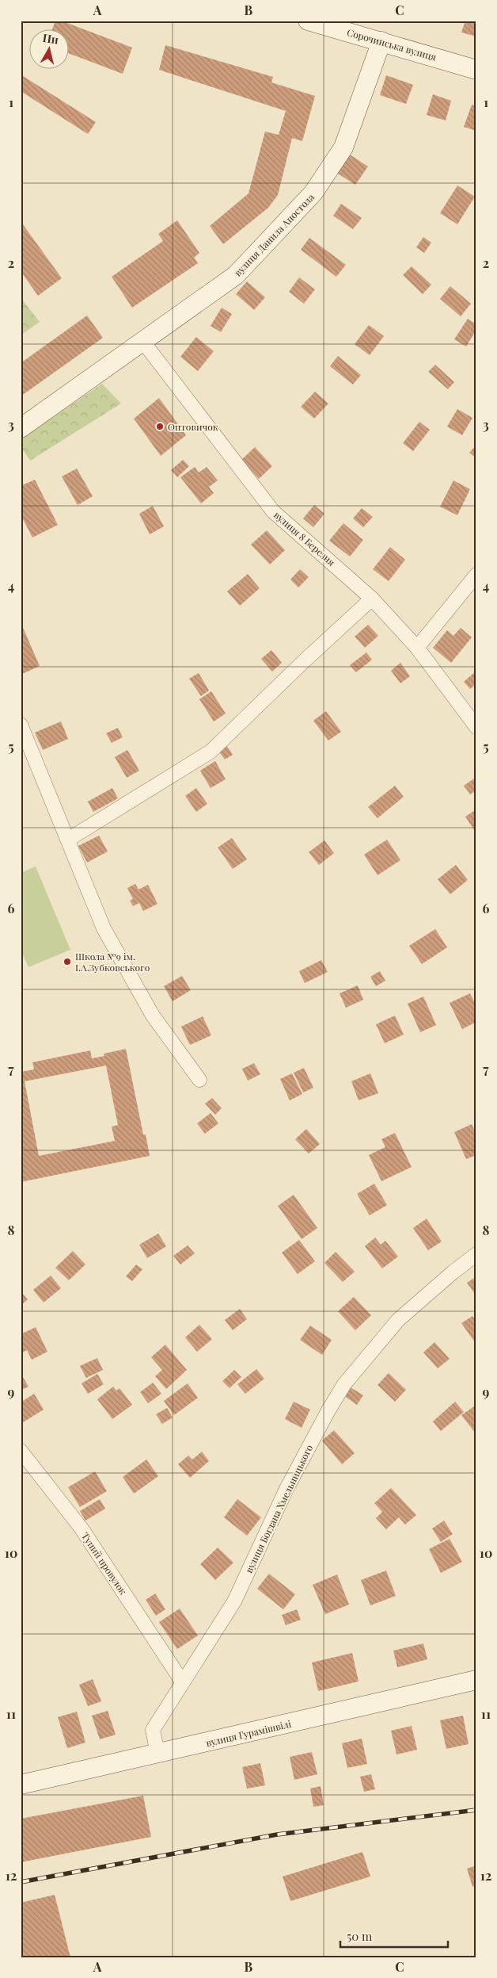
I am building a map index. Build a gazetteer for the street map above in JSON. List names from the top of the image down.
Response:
{
  "streets": {
    "main road": ["Сорочинська вулиця", "вулиця Данила Апостола", "вулиця Гурамішвілі"],
    "street": ["вулиця 8 Березня", "вулиця Богдана Хмельницького", "Тупий провулок"]
  },
  "crossings": [
    ["Сорочинська вулиця", "вулиця Данила Апостола"],
    ["вулиця Данила Апостола", "вулиця 8 Березня"],
    ["вулиця Богдана Хмельницького", "Тупий провулок"],
    ["вулиця Богдана Хмельницького", "вулиця Гурамішвілі"]
  ],
  "places": ["Оптовичок", "Школа №9 ім. І.А.Зубковського"],
  "scale_bar": "50 m",
  "north": "top",
  "grid": {
    "columns": ["A", "B", "C"],
    "rows": [
      "1",
      "2",
      "3",
      "4",
      "5",
      "6",
      "7",
      "8",
      "9",
      "10",
      "11",
      "12"
    ]
  }
}
